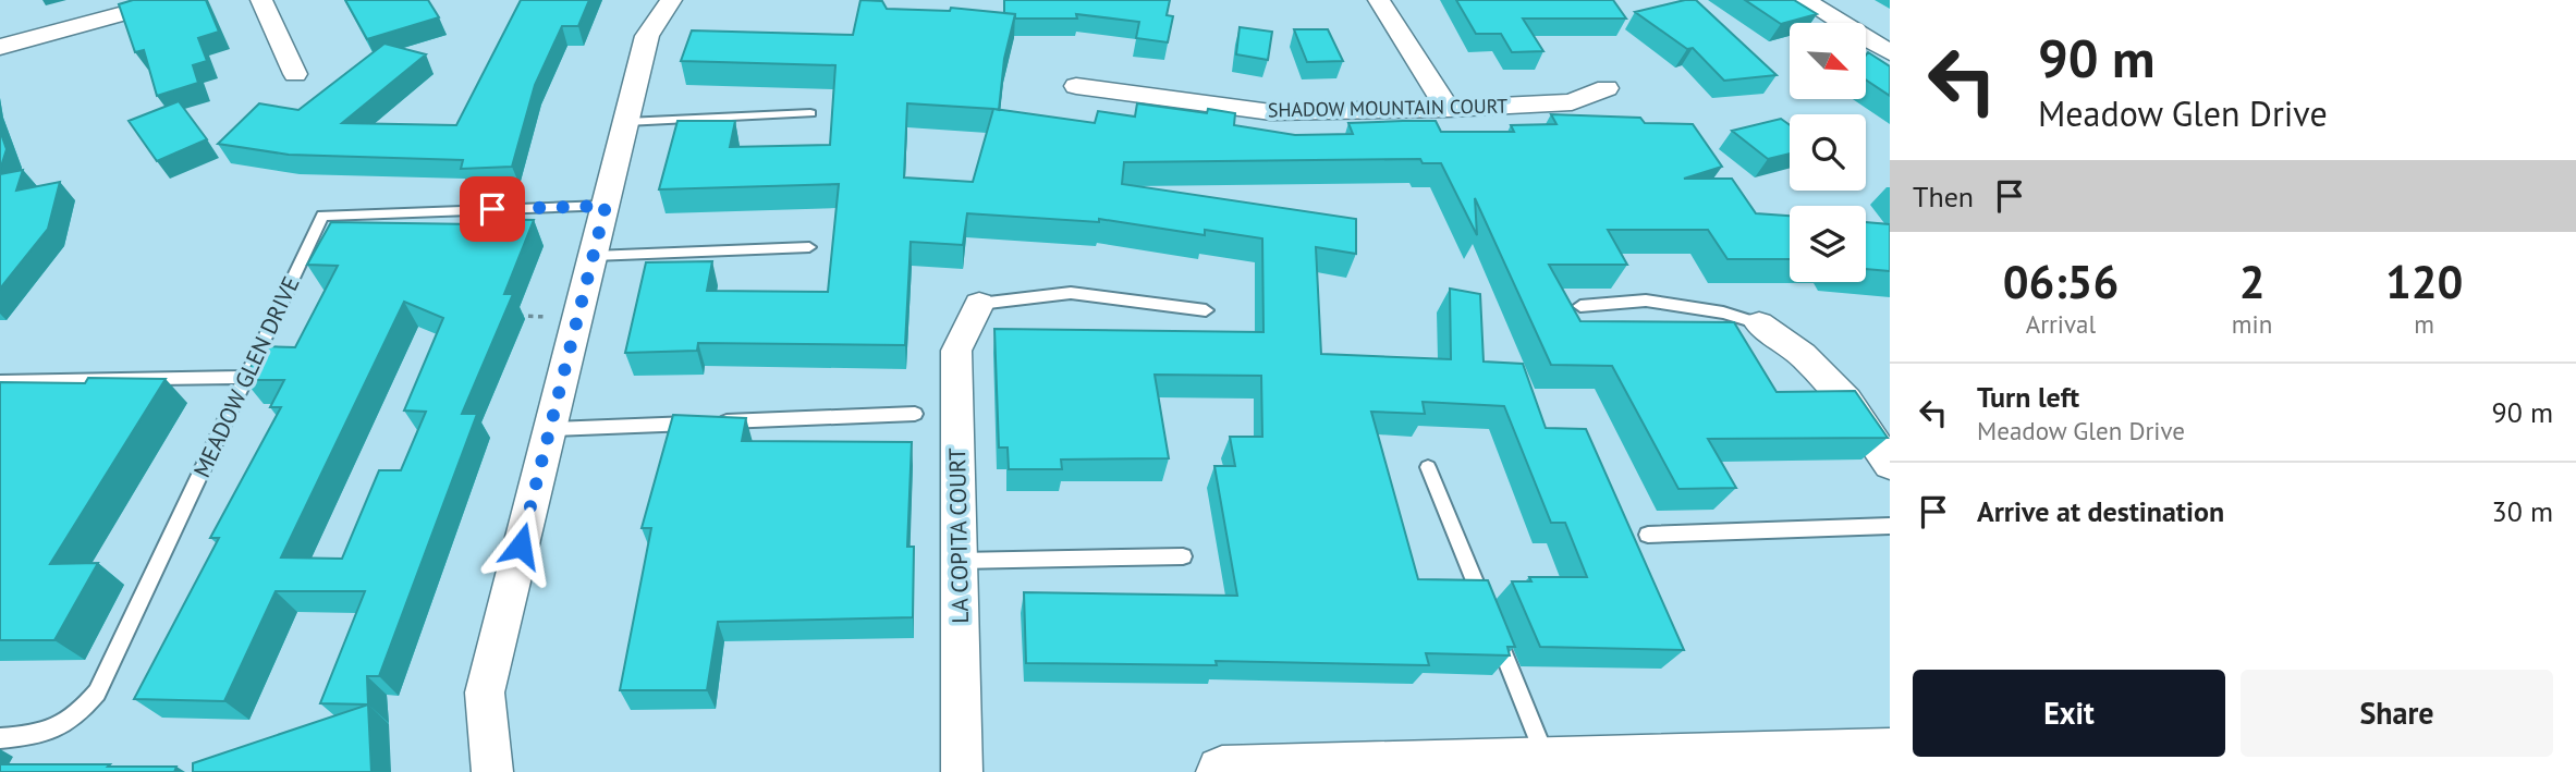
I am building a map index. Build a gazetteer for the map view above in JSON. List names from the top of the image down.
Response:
{
  "streets": {
    "street": ["SHADOW MOUNTAIN COURT", "LA COPITA COURT"],
    "lane": ["MEADOW GLEN DRIVE"]
  },
  "north": "bottom right",
  "page": {
    "turn": ["90 m", "Meadow Glen Drive"],
    "then": "Then",
    "eta": [
      "06:56",
      "Arrival",
      "2",
      "min",
      "120",
      "m"
    ],
    "list": [
      {
        "name": "Turn left",
        "note": "Meadow Glen Drive",
        "value": "90 m"
      },
      {
        "name": "Arrive at destination",
        "value": "30 m"
      }
    ],
    "buttons": ["Exit", "Share"]
  }
}
